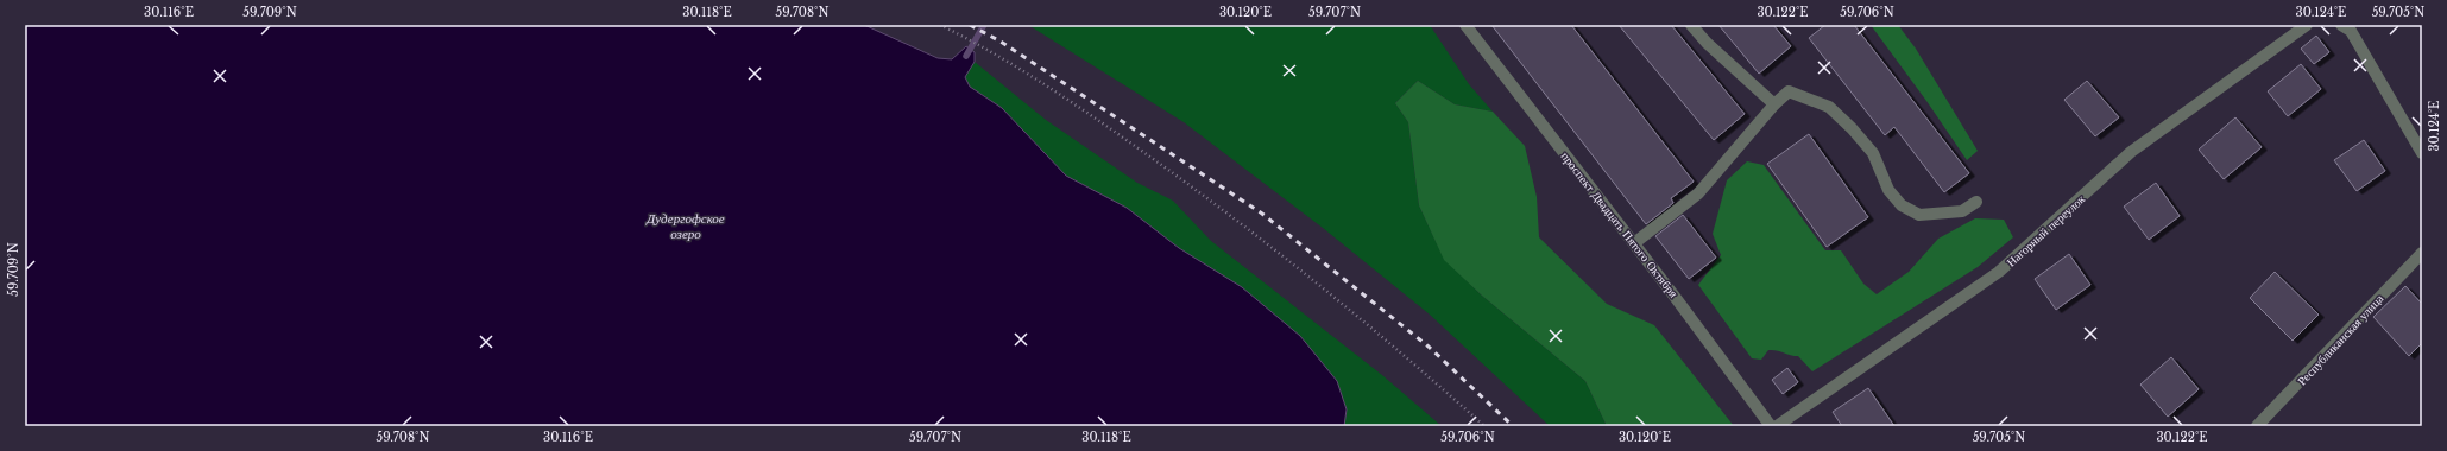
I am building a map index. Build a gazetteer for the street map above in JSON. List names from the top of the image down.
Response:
{
  "streets": {
    "street": ["проспект Двадцать Пятого Октября", "Нагорный переулок", "Республиканская улица"]
  },
  "water": ["Дудергофское озеро"],
  "coordinates": [
    "30.116°E",
    "59.709°N",
    "30.118°E",
    "59.708°N",
    "30.120°E",
    "59.707°N",
    "30.122°E",
    "59.706°N",
    "30.124°E",
    "59.705°N"
  ]
}
